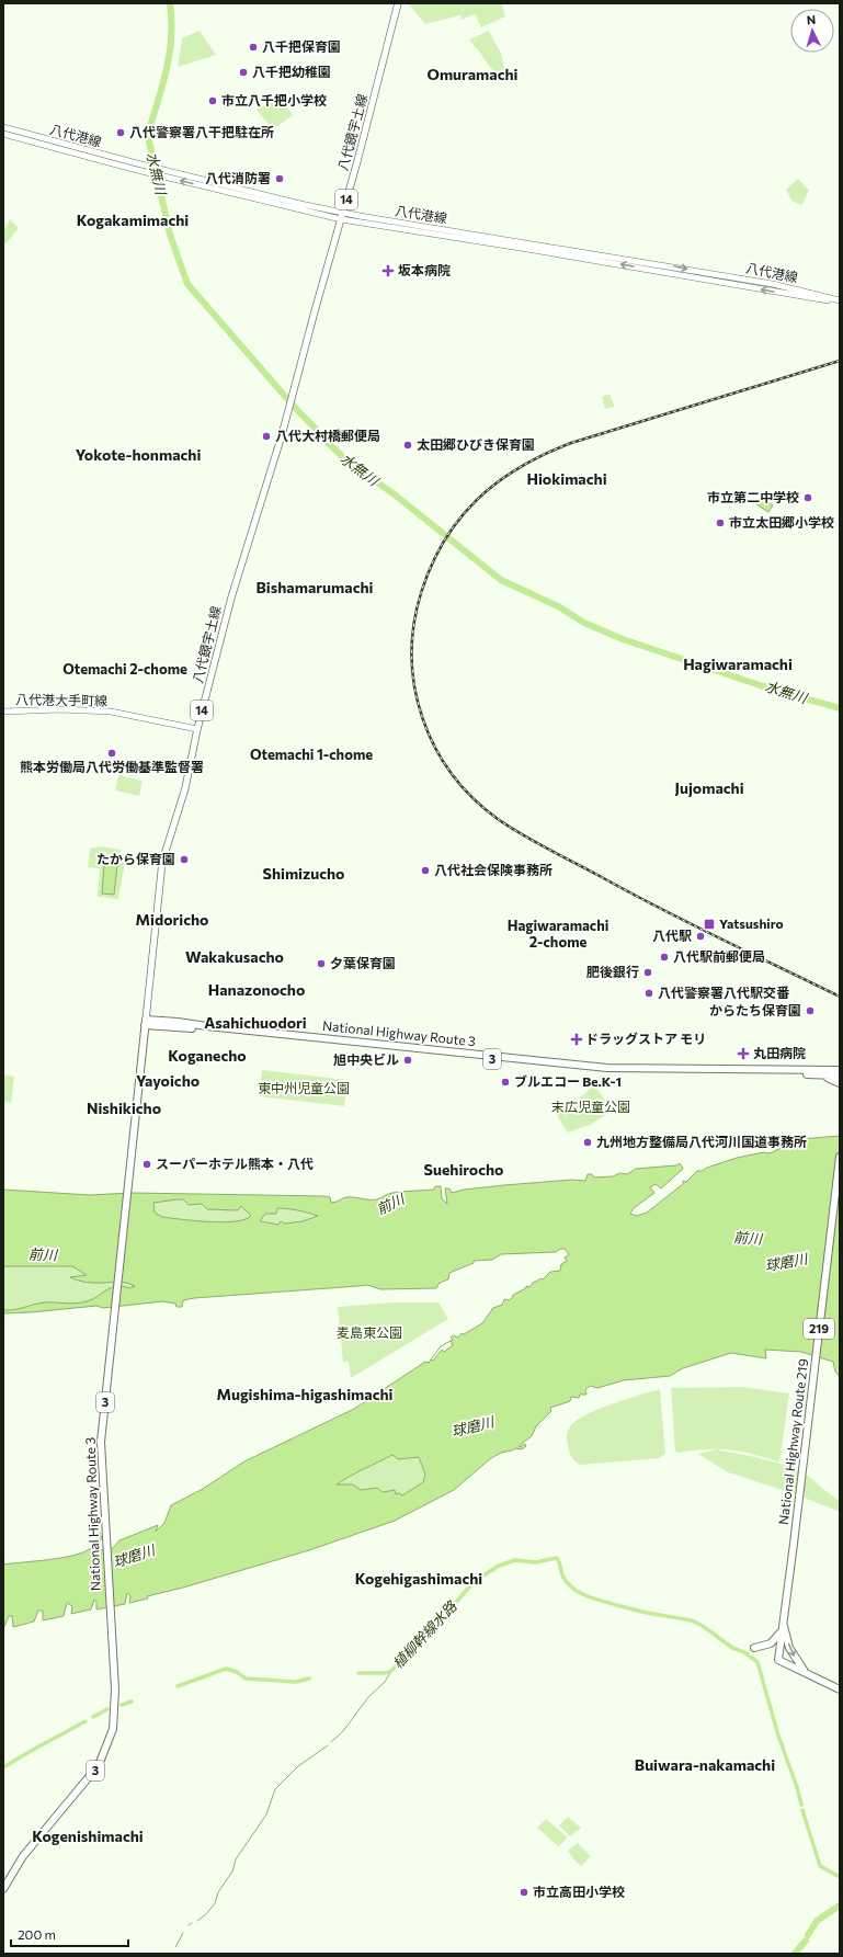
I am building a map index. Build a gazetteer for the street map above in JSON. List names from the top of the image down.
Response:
{
  "streets": {
    "highway": [
      "National Highway Route 3",
      "3",
      "219",
      "National Highway Route 219"
    ],
    "main road": [
      "八代鏡宇土線",
      "八代港線",
      "14",
      "八代港大手町線"
    ]
  },
  "crossings": [
    ["八代鏡宇土線", "八代港線"],
    ["八代鏡宇土線", "八代港大手町線"],
    ["八代鏡宇土線", "National Highway Route 3"]
  ],
  "districts": [
    "Omuramachi",
    "Kogakamimachi",
    "Yokote-honmachi",
    "Hiokimachi",
    "Bishamarumachi",
    "Hagiwaramachi",
    "Otemachi 2-chome",
    "Otemachi 1-chome",
    "Jujomachi",
    "Shimizucho",
    "Midoricho",
    "Hagiwaramachi 2-chome",
    "Wakakusacho",
    "Hanazonocho",
    "Asahichuodori",
    "Koganecho",
    "Yayoicho",
    "Nishikicho",
    "Suehirocho",
    "Mugishima-higashimachi",
    "Kogehigashimachi",
    "Buiwara-nakamachi",
    "Kogenishimachi"
  ],
  "water": [
    "水無川",
    "前川",
    "球磨川",
    "植柳幹線水路"
  ],
  "parks": ["東中州児童公園", "末広児童公園", "麦島東公園"],
  "places": {
    "other": [
      "八千把保育園",
      "八千把幼稚園",
      "市立八千把小学校",
      "八代警察署八干把駐在所",
      "八代消防署",
      "八代大村橋郵便局",
      "太田郷ひびき保育園",
      "市立第二中学校",
      "市立太田郷小学校",
      "熊本労働局八代労働基準監督署",
      "たから保育園",
      "八代社会保険事務所",
      "八代駅",
      "八代駅前郵便局",
      "夕葉保育園",
      "肥後銀行",
      "八代警察署八代駅交番",
      "からたち保育園",
      "旭中央ビル",
      "ブルエコー Be.K-1",
      "九州地方整備局八代河川国道事務所",
      "スーパーホテル熊本・八代",
      "市立高田小学校"
    ],
    "health": ["坂本病院", "ドラッグストア モリ", "丸田病院"],
    "transit": ["Yatsushiro"]
  },
  "scale_bar": "200 m",
  "north": "top"
}
